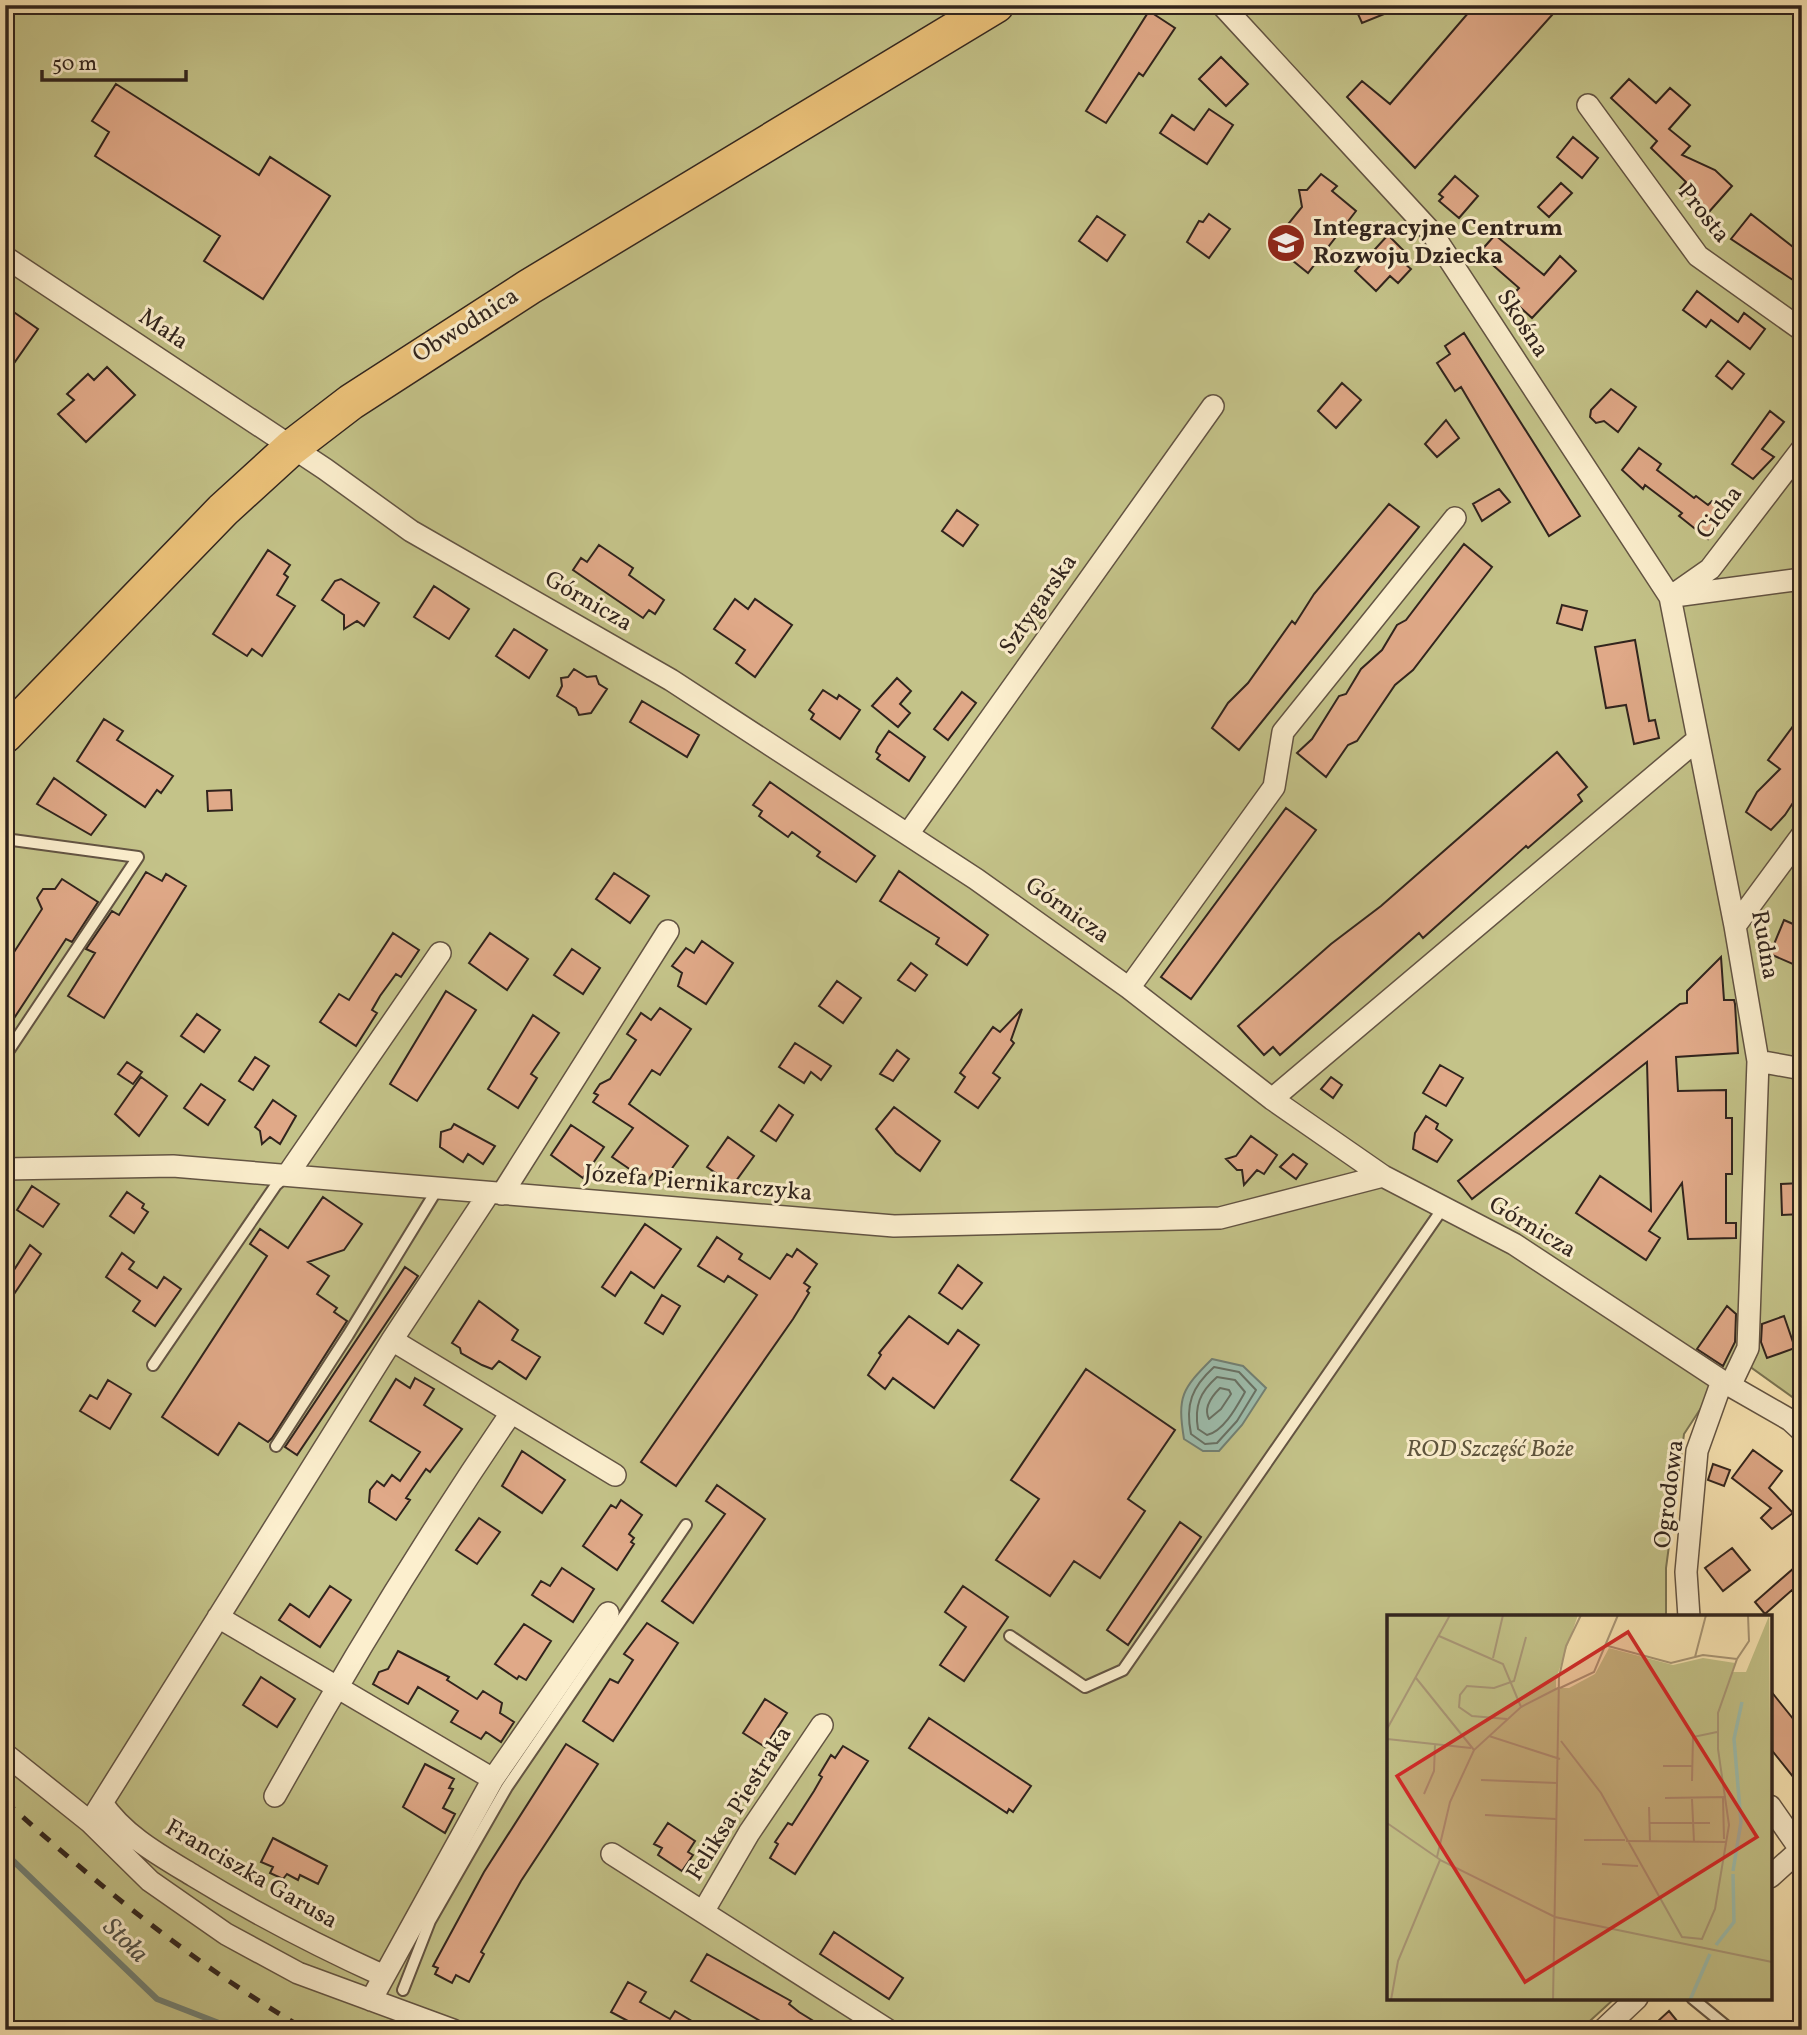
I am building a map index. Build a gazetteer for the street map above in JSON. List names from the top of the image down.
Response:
{
  "streets": {
    "highway": ["Obwodnica"],
    "street": [
      "Prosta",
      "Skośna",
      "Mała",
      "Cicha",
      "Górnicza",
      "Sztygarska",
      "Rudna",
      "Józefa Piernikarczyka",
      "Ogrodowa",
      "Feliksa Piestraka",
      "Franciszka Garusa"
    ]
  },
  "crossings": [
    ["Skośna", "Cicha"],
    ["Skośna", "Rudna"],
    ["Obwodnica", "Mała"],
    ["Obwodnica", "Górnicza"],
    ["Mała", "Górnicza"],
    ["Cicha", "Rudna"],
    ["Górnicza", "Sztygarska"],
    ["Górnicza", "Rudna"],
    ["Górnicza", "Józefa Piernikarczyka"],
    ["Górnicza", "Ogrodowa"],
    ["Rudna", "Ogrodowa"]
  ],
  "water": ["Stoła"],
  "parks": ["ROD Szczęść Boże"],
  "places": {
    "school or university": ["Integracyjne Centrum Rozwoju Dziecka"]
  },
  "scale_bar": "50 m"
}
